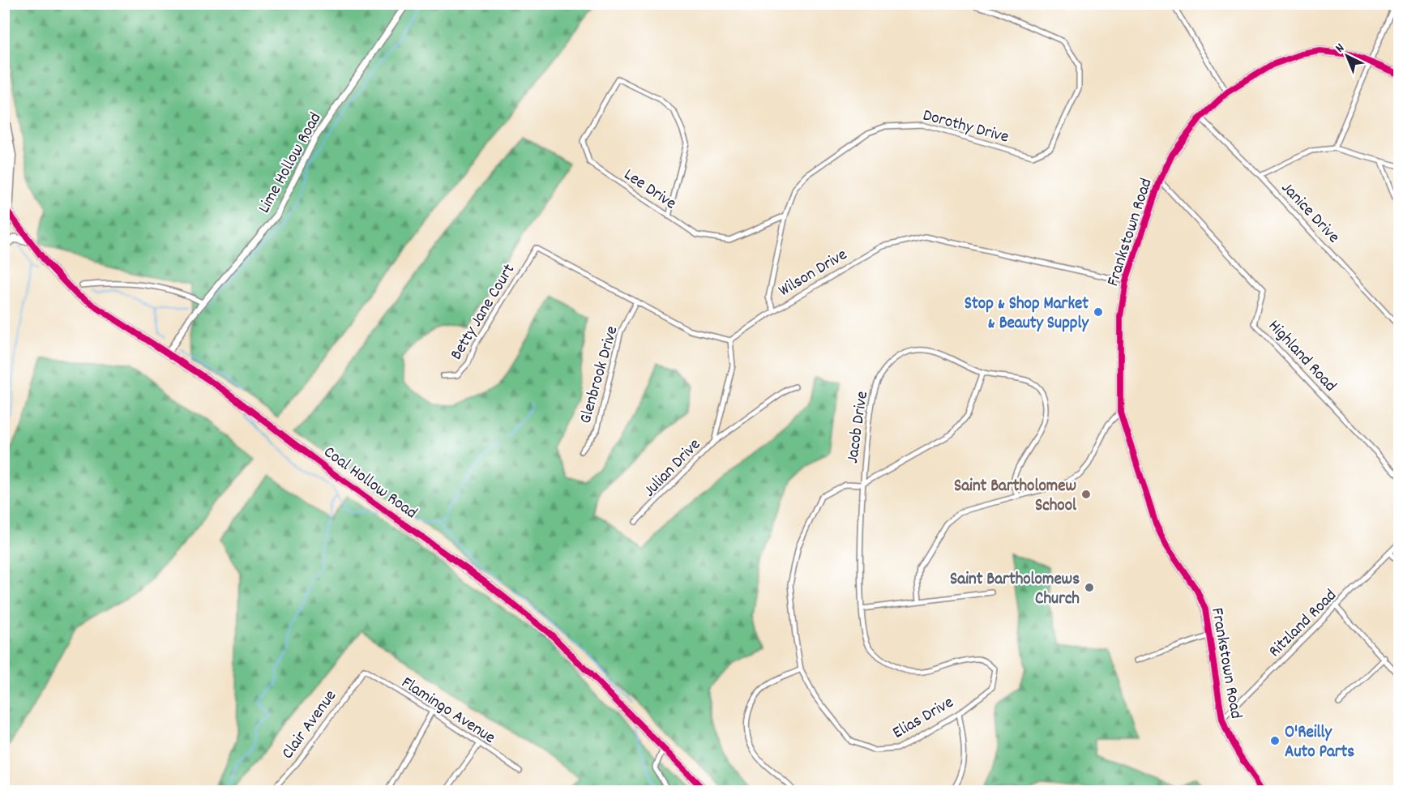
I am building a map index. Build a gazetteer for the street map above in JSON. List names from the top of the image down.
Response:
{
  "streets": {
    "main road": ["Frankstown Road", "Coal Hollow Road"],
    "street": [
      "Dorothy Drive",
      "Lime Hollow Road",
      "Lee Drive",
      "Janice Drive",
      "Wilson Drive",
      "Betty Jane Court",
      "Highland Road",
      "Glenbrook Drive",
      "Jacob Drive",
      "Julian Drive",
      "Ritzland Road",
      "Flamingo Avenue",
      "Elias Drive",
      "Clair Avenue"
    ]
  },
  "crossings": [
    ["Dorothy Drive", "Lee Drive"],
    ["Dorothy Drive", "Wilson Drive"],
    ["Lime Hollow Road", "Coal Hollow Road"],
    ["Janice Drive", "Frankstown Road"],
    ["Frankstown Road", "Wilson Drive"],
    ["Frankstown Road", "Highland Road"],
    ["Frankstown Road", "Ritzland Road"],
    ["Wilson Drive", "Julian Drive"],
    ["Betty Jane Court", "Glenbrook Drive"],
    ["Jacob Drive", "Elias Drive"],
    ["Flamingo Avenue", "Clair Avenue"]
  ],
  "places": [
    "Stop & Shop Market & Beauty Supply",
    "Saint Bartholomew School",
    "Saint Bartholomews Church",
    "O'Reilly Auto Parts"
  ],
  "north": "top left"
}
